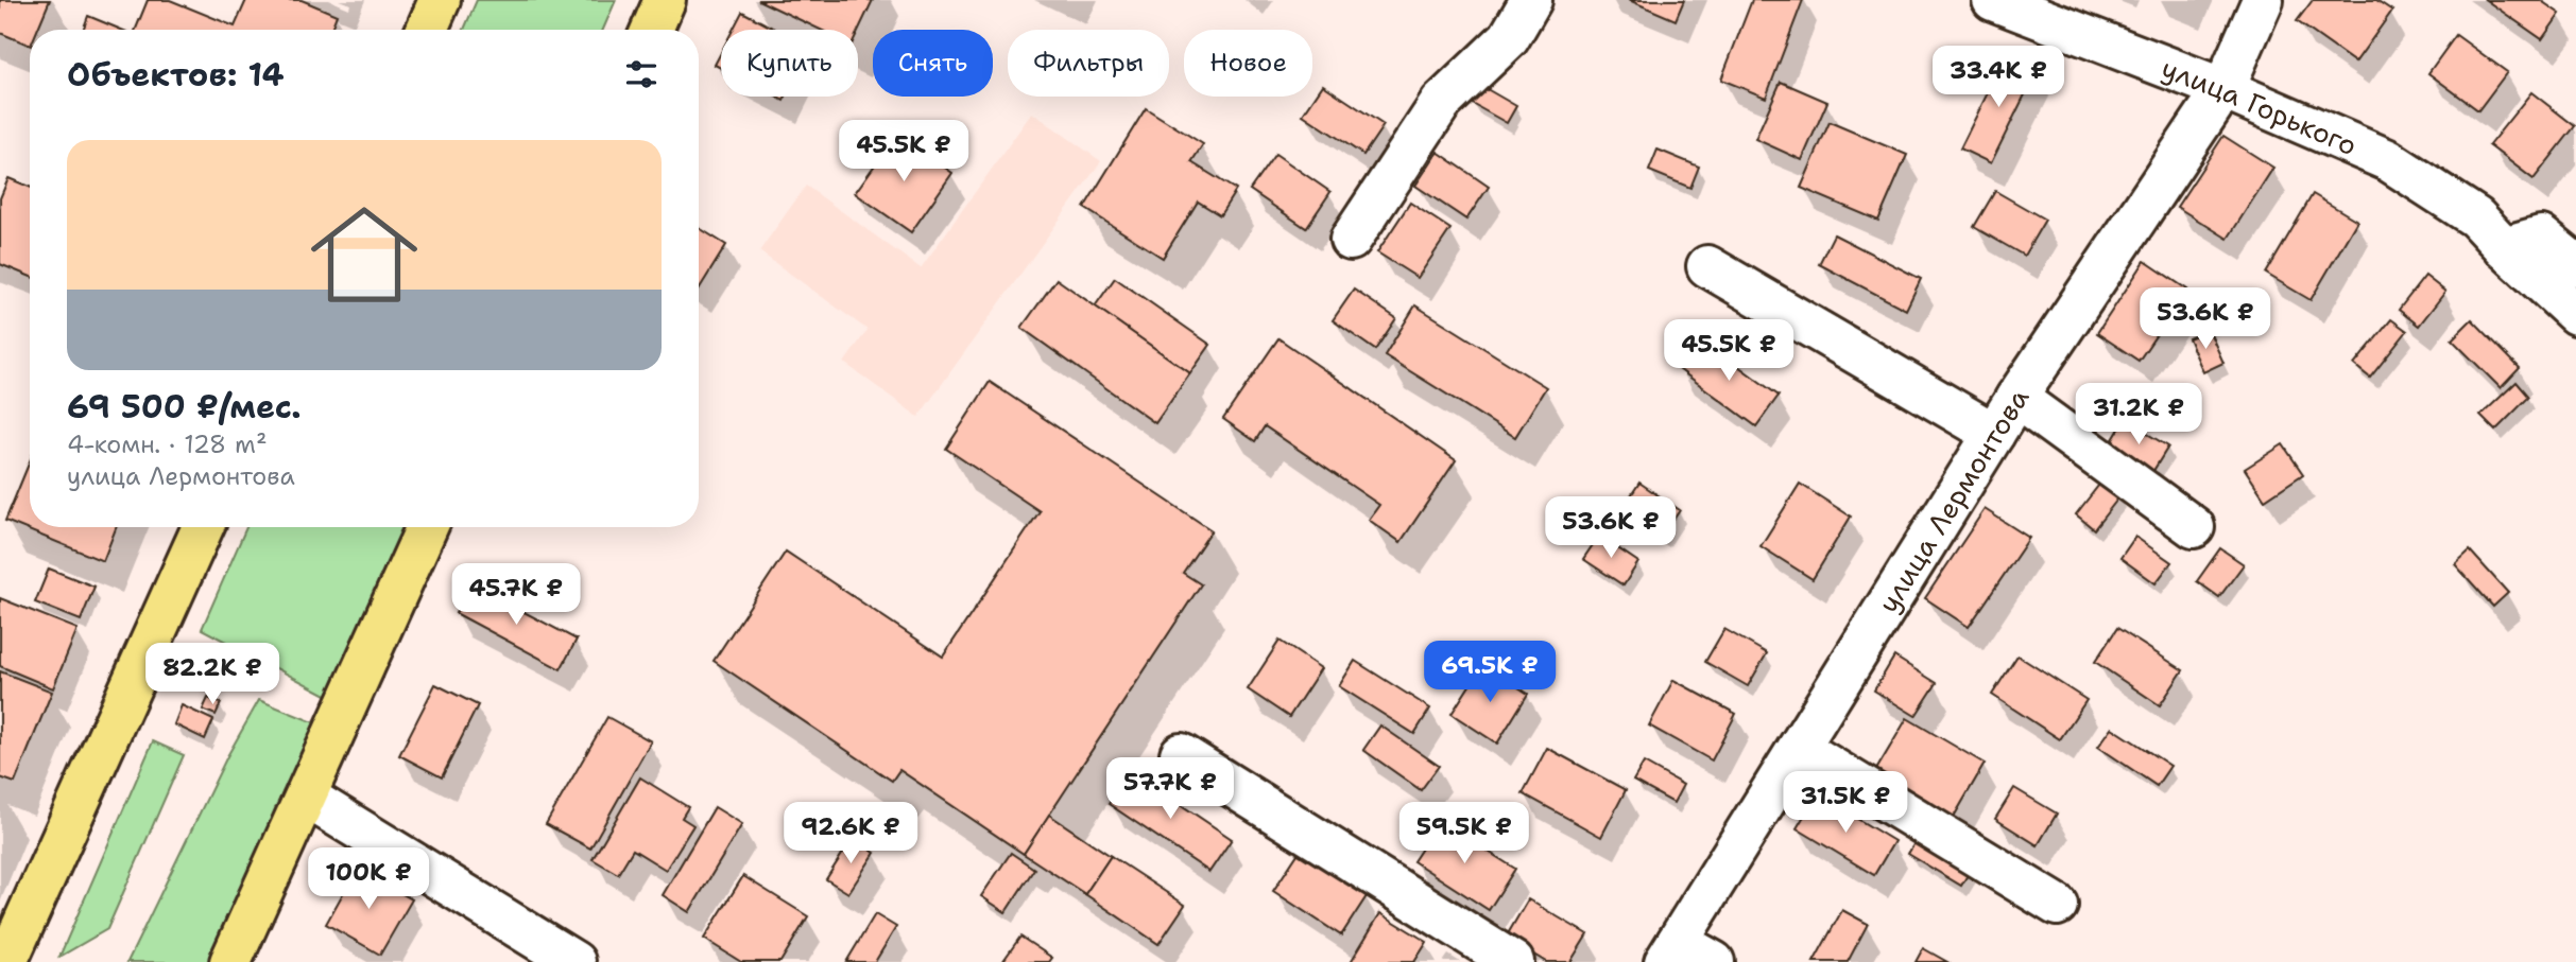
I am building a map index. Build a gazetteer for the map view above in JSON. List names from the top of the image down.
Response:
{
  "streets": {
    "street": ["улица Горького", "улица Лермонтова"]
  },
  "crossings": [
    ["улица Горького", "улица Лермонтова"]
  ],
  "page": {
    "chip": [
      "Купить",
      "Снять",
      "Фильтры",
      "Новое"
    ],
    "heading": "Объектов: 14",
    "price": [
      "33.4K ₽",
      "45.5K ₽",
      "53.6K ₽",
      "45.5K ₽",
      "31.2K ₽",
      "53.6K ₽",
      "45.7K ₽",
      "69.5K ₽",
      "82.2K ₽",
      "57.7K ₽",
      "31.5K ₽",
      "92.6K ₽",
      "59.5K ₽",
      "100K ₽"
    ],
    "list": [
      {
        "name": "69 500 ₽/мес.",
        "note": "4-комн. · 128 m² · улица Лермонтова"
      }
    ]
  }
}
